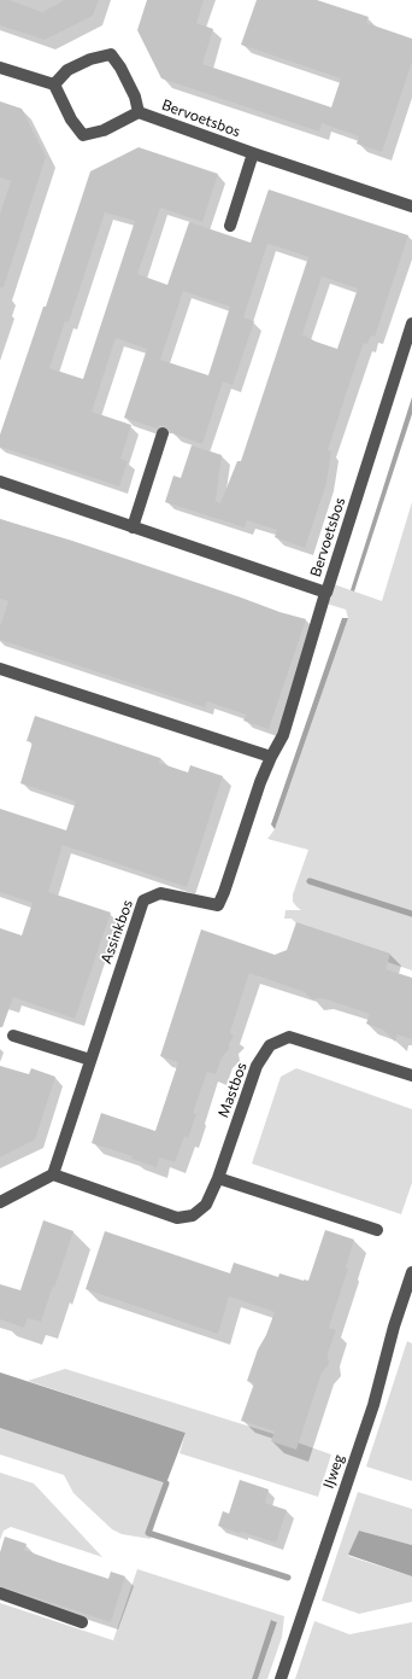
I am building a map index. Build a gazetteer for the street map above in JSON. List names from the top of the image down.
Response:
{
  "streets": {
    "street": [
      "Bervoetsbos",
      "Assinkbos",
      "Mastbos",
      "IJweg"
    ]
  },
  "crossings": [
    ["Assinkbos", "Mastbos"]
  ]
}
